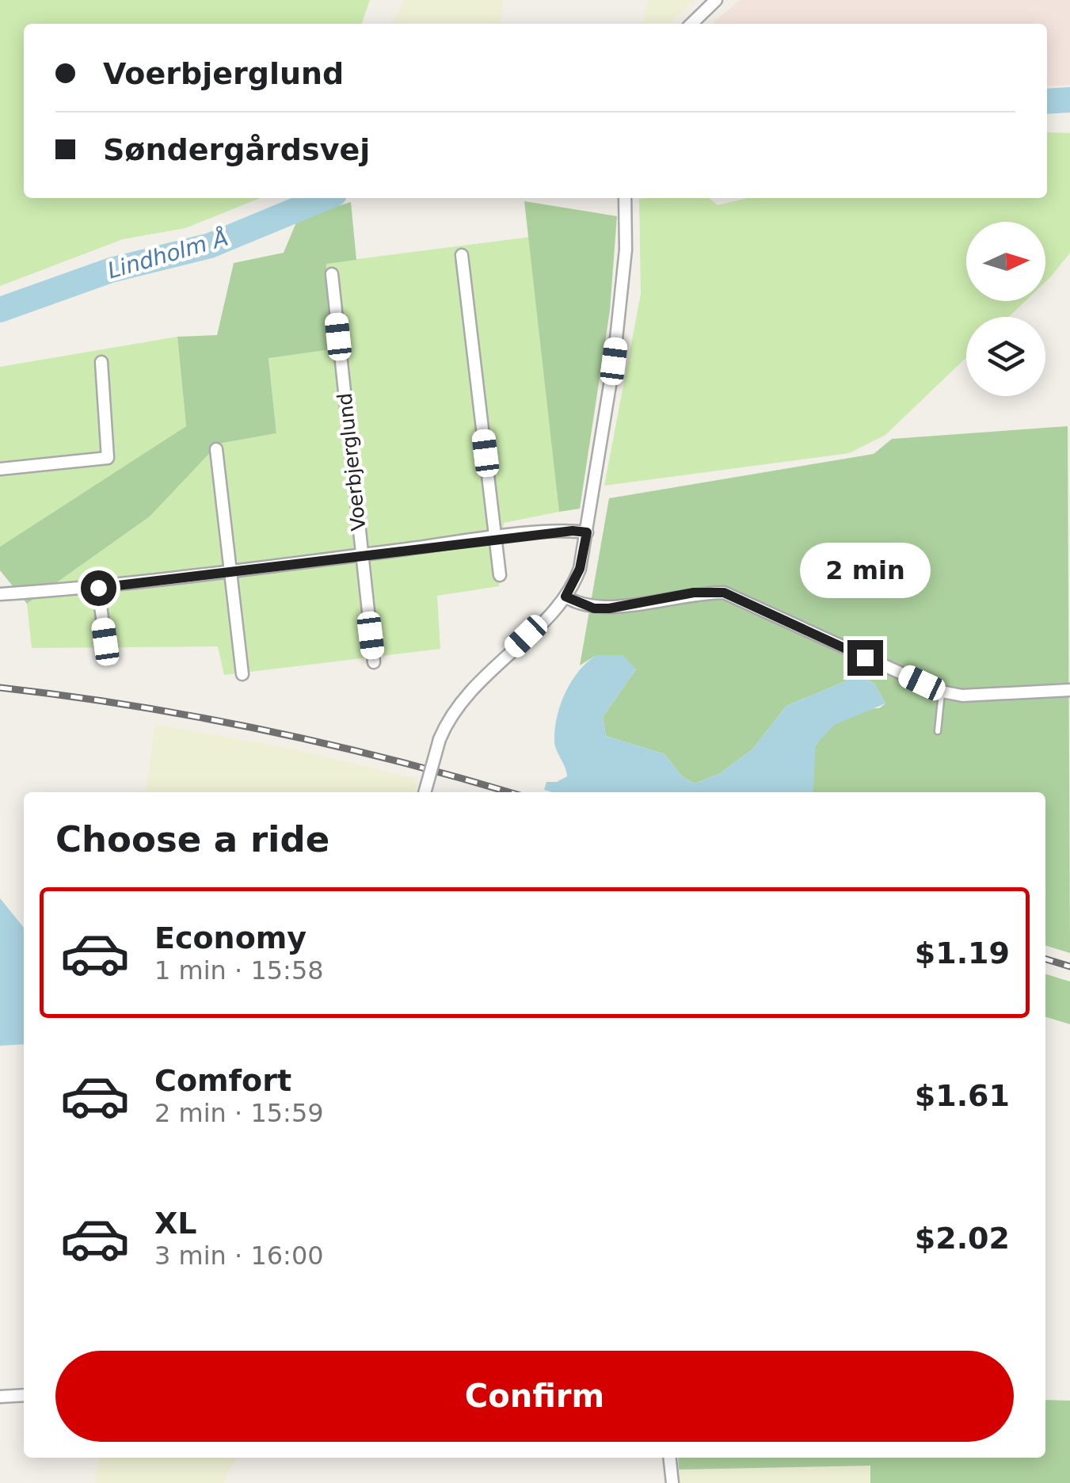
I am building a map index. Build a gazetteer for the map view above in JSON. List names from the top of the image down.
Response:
{
  "streets": {
    "street": ["Voerbjerglund"]
  },
  "water": ["Lindholm Å"],
  "north": "right",
  "page": {
    "banner": ["Voerbjerglund", "Søndergårdsvej"],
    "bubble": "2 min",
    "heading": "Choose a ride",
    "list": [
      {
        "name": "Economy",
        "note": "1 min · 15:58",
        "value": "$1.19"
      },
      {
        "name": "Comfort",
        "note": "2 min · 15:59",
        "value": "$1.61"
      },
      {
        "name": "XL",
        "note": "3 min · 16:00",
        "value": "$2.02"
      }
    ],
    "buttons": "Confirm"
  }
}
